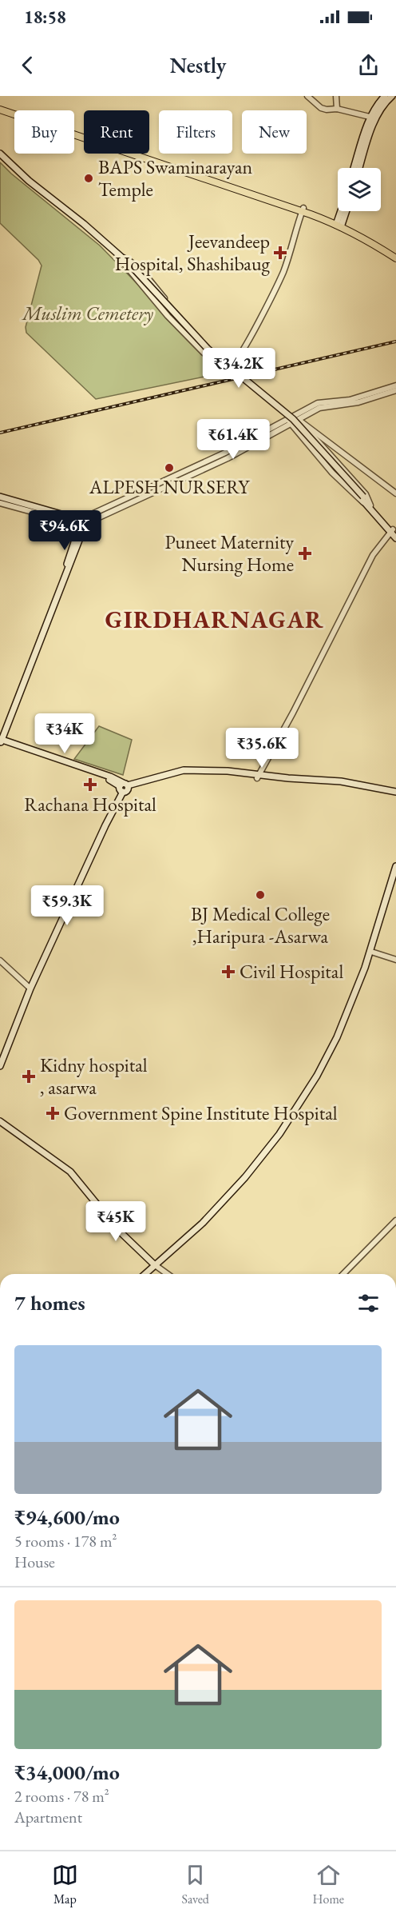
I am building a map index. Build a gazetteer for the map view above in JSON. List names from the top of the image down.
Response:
{
  "districts": ["GIRDHARNAGAR"],
  "parks": ["Muslim Cemetery"],
  "places": {
    "other": ["BAPS Swaminarayan Temple", "ALPESH NURSERY", "BJ Medical College ,Haripura -Asarwa"],
    "health": [
      "Jeevandeep Hospital, Shashibaug",
      "Puneet Maternity Nursing Home",
      "Rachana Hospital",
      "Civil Hospital",
      "Kidny hospital , asarwa",
      "Government Spine Institute Hospital"
    ]
  },
  "page": {
    "status": "18:58",
    "header": "Nestly",
    "chip": [
      "Buy",
      "Rent",
      "Filters",
      "New"
    ],
    "price": [
      "₹34.2K",
      "₹61.4K",
      "₹94.6K",
      "₹34K",
      "₹35.6K",
      "₹59.3K",
      "₹45K"
    ],
    "heading": "7 homes",
    "list": [
      {
        "name": "₹94,600/mo",
        "note": "5 rooms · 178 m² · House"
      },
      {
        "name": "₹34,000/mo",
        "note": "2 rooms · 78 m² · Apartment"
      }
    ],
    "tabs": ["Map", "Saved", "Home"]
  }
}
